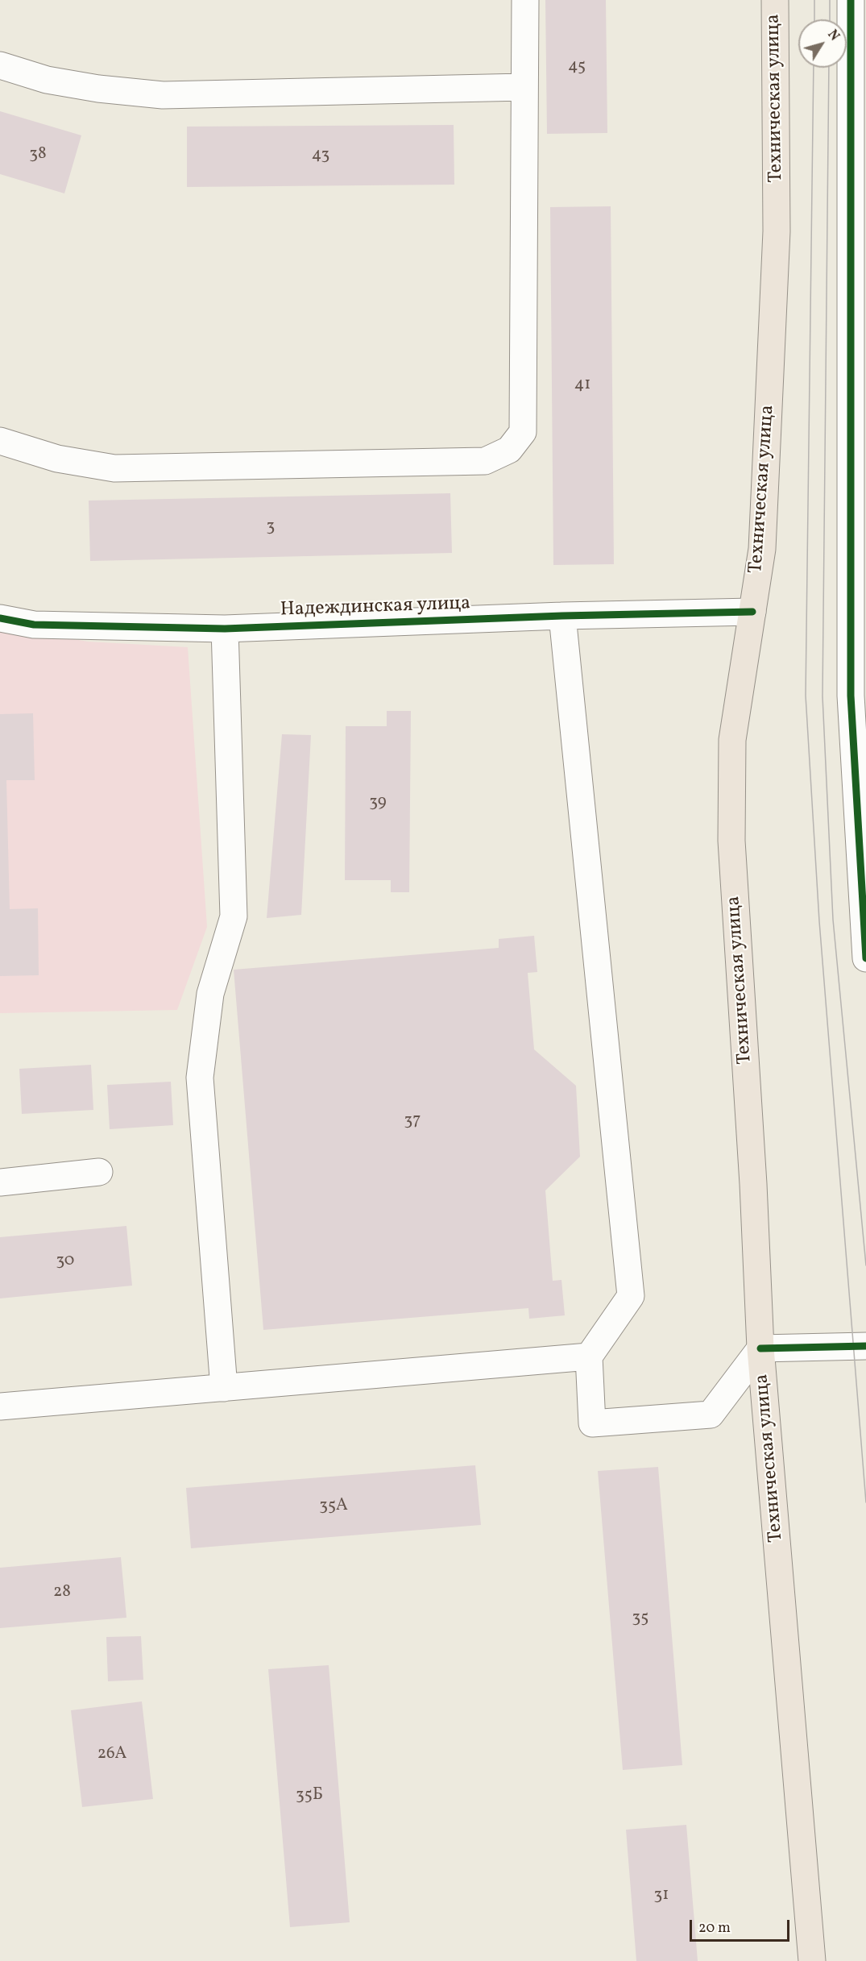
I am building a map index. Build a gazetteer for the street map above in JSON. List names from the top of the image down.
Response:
{
  "streets": {
    "main road": ["Техническая улица"],
    "street": ["Надеждинская улица"]
  },
  "crossings": [
    ["Техническая улица", "Надеждинская улица"]
  ],
  "house_numbers": [
    "45",
    "38",
    "43",
    "41",
    "3",
    "39",
    "37",
    "30",
    "35А",
    "28",
    "35",
    "26А",
    "35Б",
    "31"
  ],
  "scale_bar": "20 m",
  "north": "top right"
}
